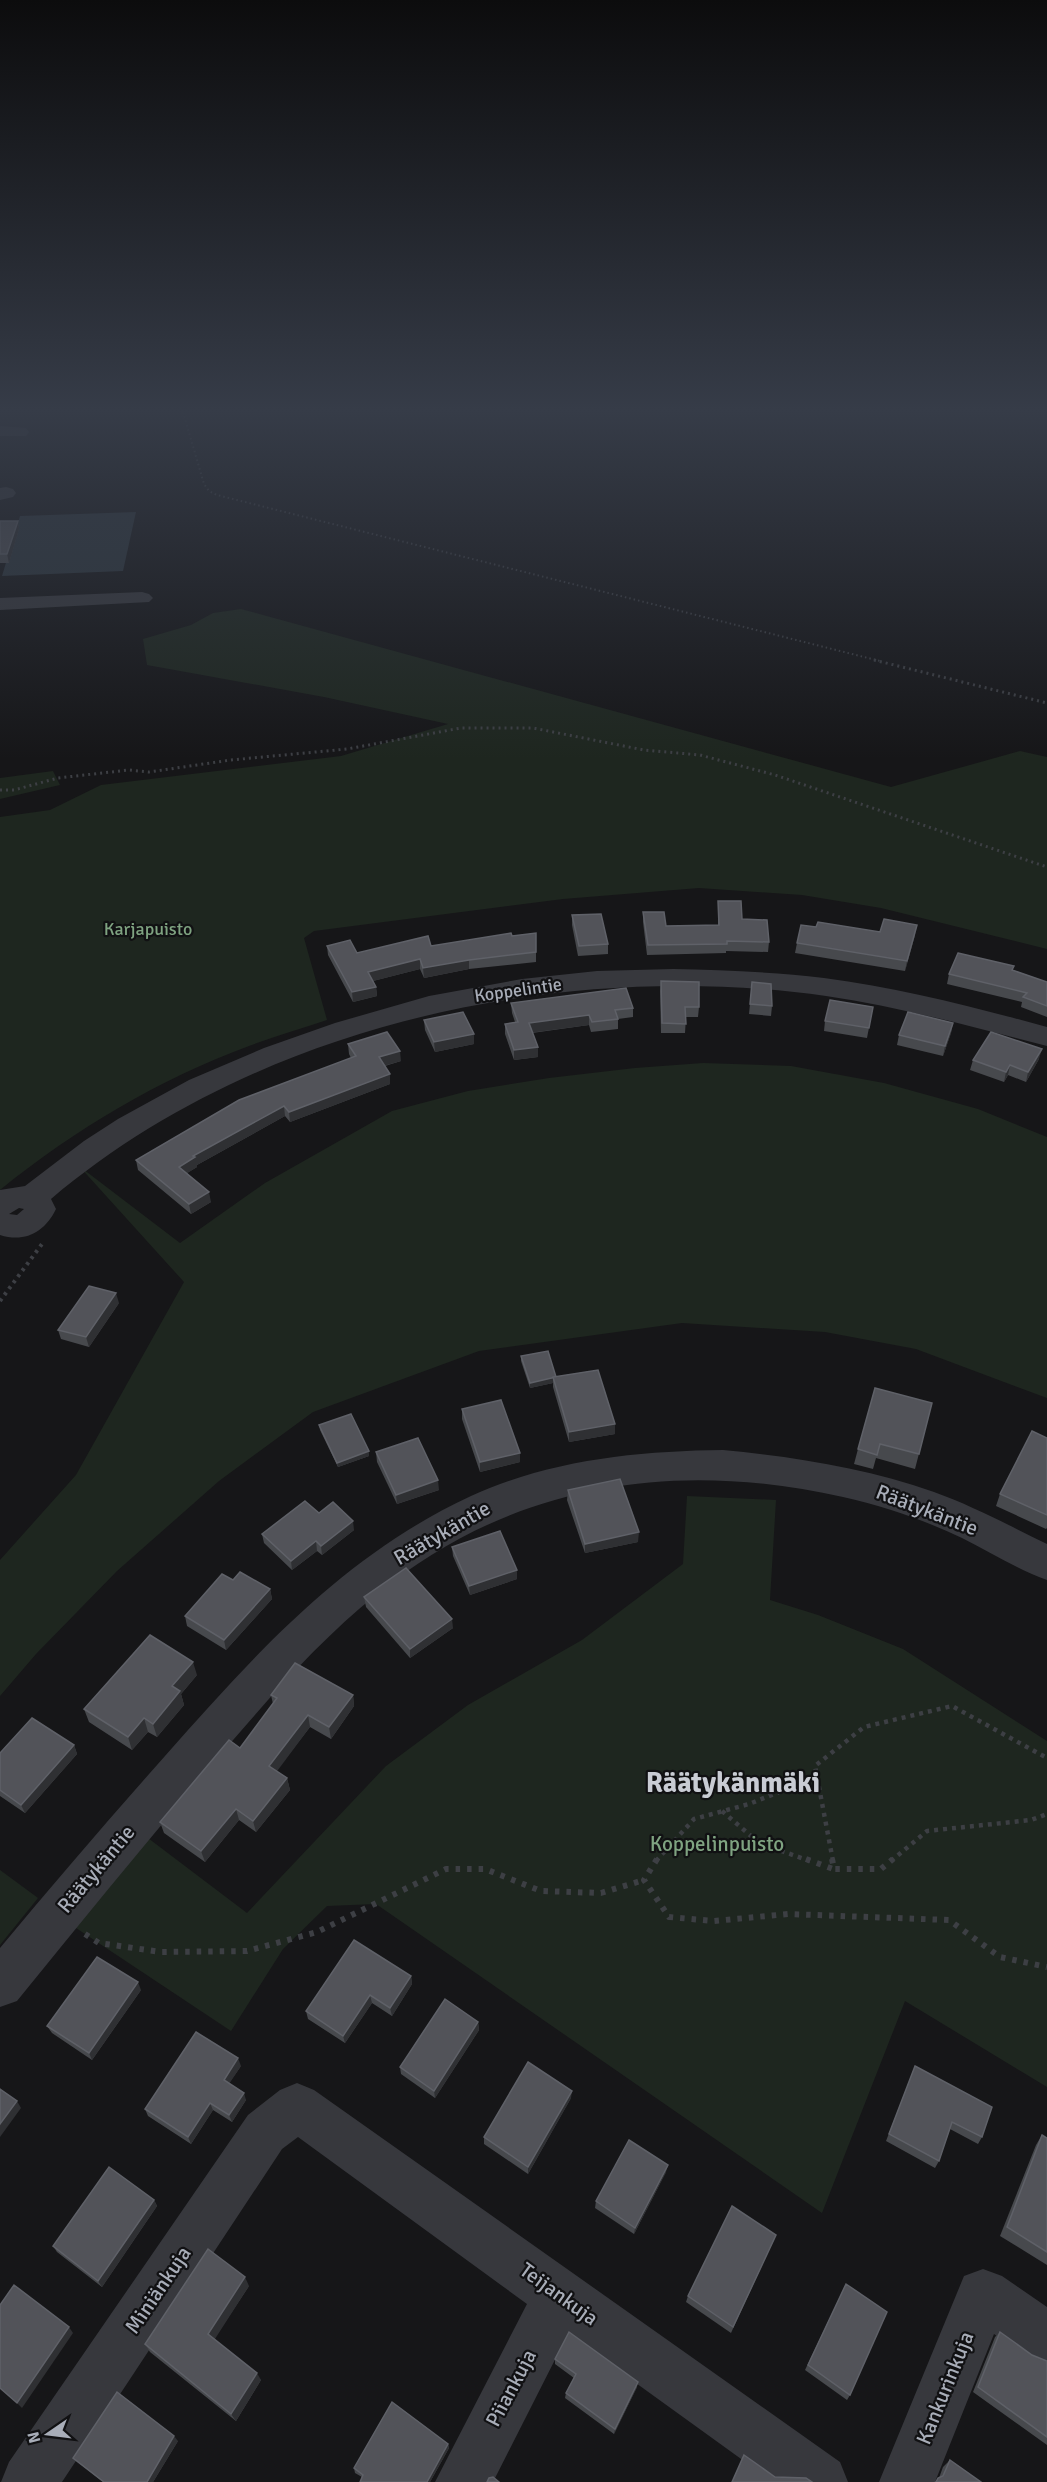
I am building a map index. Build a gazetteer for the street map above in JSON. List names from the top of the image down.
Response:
{
  "streets": {
    "street": [
      "Koppelintie",
      "Räätykäntie",
      "Miniänkuja",
      "Teijankuja",
      "Piiankuja",
      "Kankurinkuja"
    ]
  },
  "crossings": [
    ["Miniänkuja", "Teijankuja"],
    ["Teijankuja", "Piiankuja"]
  ],
  "districts": ["Räätykänmäki"],
  "parks": ["Karjapuisto", "Koppelinpuisto"],
  "north": "left"
}
